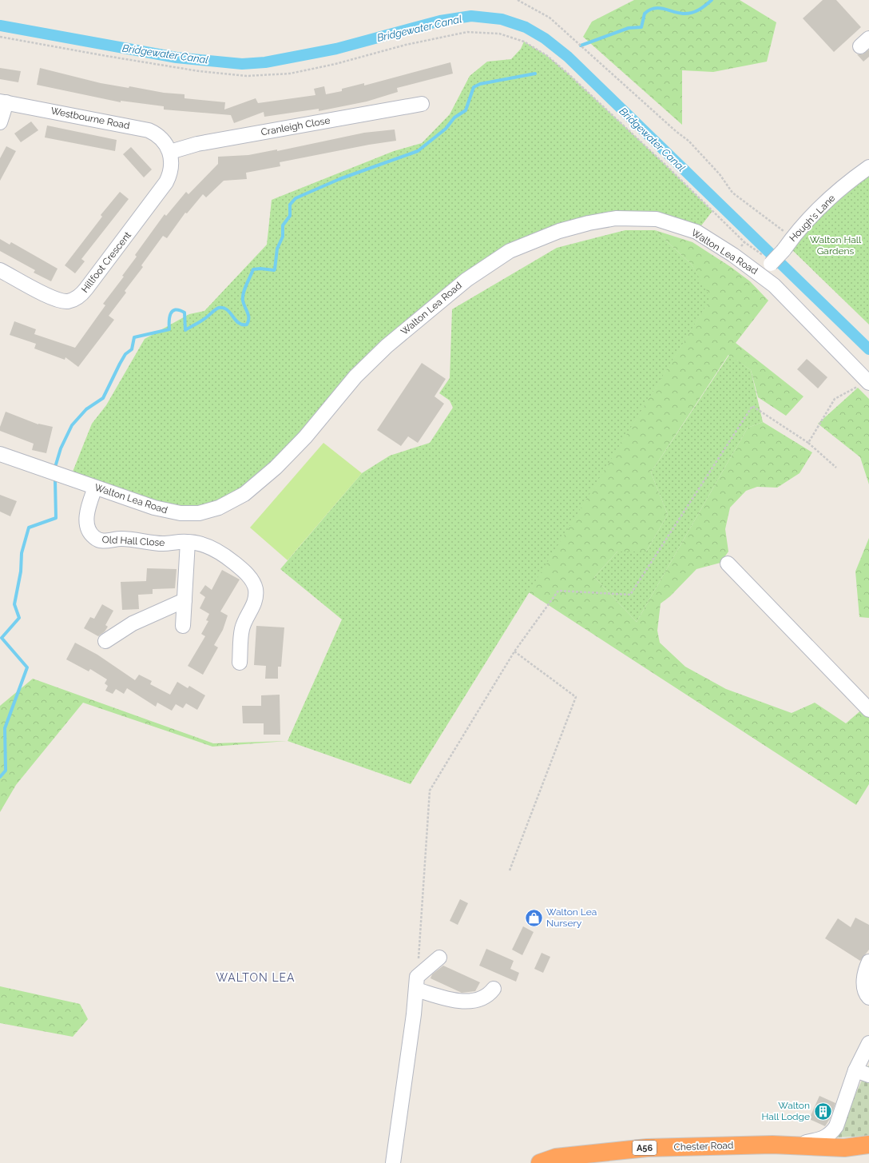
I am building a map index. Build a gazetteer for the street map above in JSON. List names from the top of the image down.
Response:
{
  "streets": {
    "highway": ["Chester Road", "A56"],
    "street": [
      "Westbourne Road",
      "Cranleigh Close",
      "Hough's Lane",
      "Walton Lea Road",
      "Hillfoot Crescent",
      "Old Hall Close"
    ]
  },
  "crossings": [
    ["Westbourne Road", "Cranleigh Close"],
    ["Westbourne Road", "Hillfoot Crescent"],
    ["Cranleigh Close", "Hillfoot Crescent"],
    ["Hough's Lane", "Walton Lea Road"],
    ["Walton Lea Road", "Old Hall Close"]
  ],
  "districts": ["WALTON LEA"],
  "water": ["Bridgewater Canal"],
  "parks": ["Walton Hall Gardens"],
  "places": {
    "shop": ["Walton Lea Nursery"],
    "building": ["Walton Hall Lodge"]
  }
}
